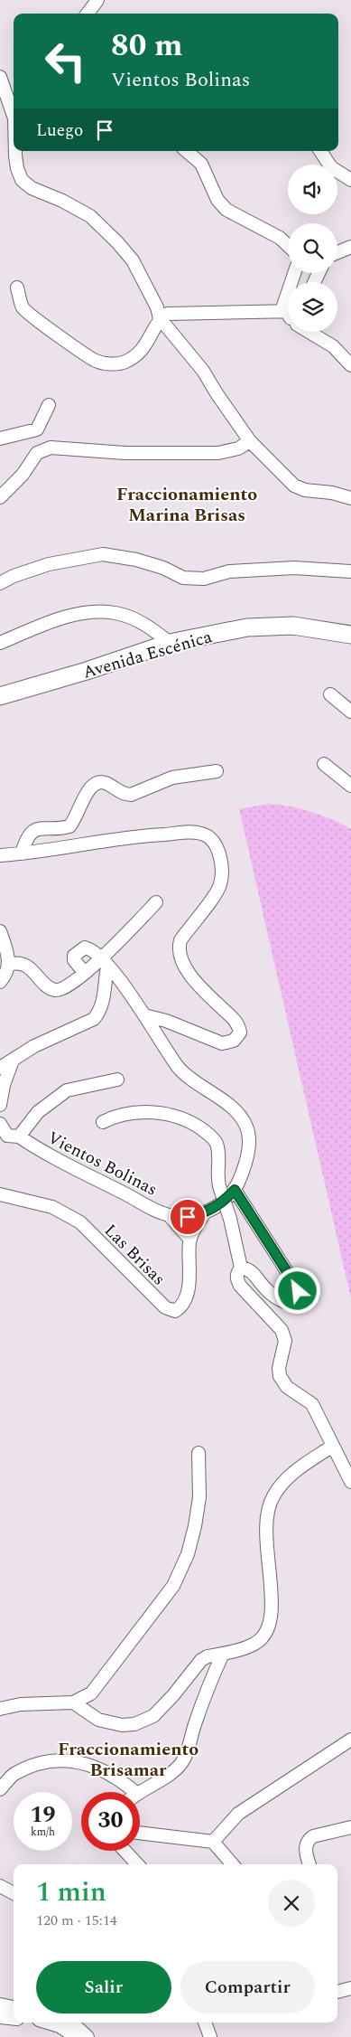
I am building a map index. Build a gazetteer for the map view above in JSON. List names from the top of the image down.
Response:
{
  "streets": {
    "main road": ["Avenida Escénica"],
    "street": ["Vientos Bolinas", "Las Brisas"]
  },
  "crossings": [
    ["Vientos Bolinas", "Las Brisas"]
  ],
  "districts": ["Fraccionamiento Marina Brisas", "Fraccionamiento Brisamar"],
  "page": {
    "turn": ["80 m", "Vientos Bolinas"],
    "then": "Luego",
    "speed": "19 km/h",
    "limit": "30",
    "heading": ["1 min", "120 m · 15:14"],
    "buttons": ["Salir", "Compartir"]
  }
}
